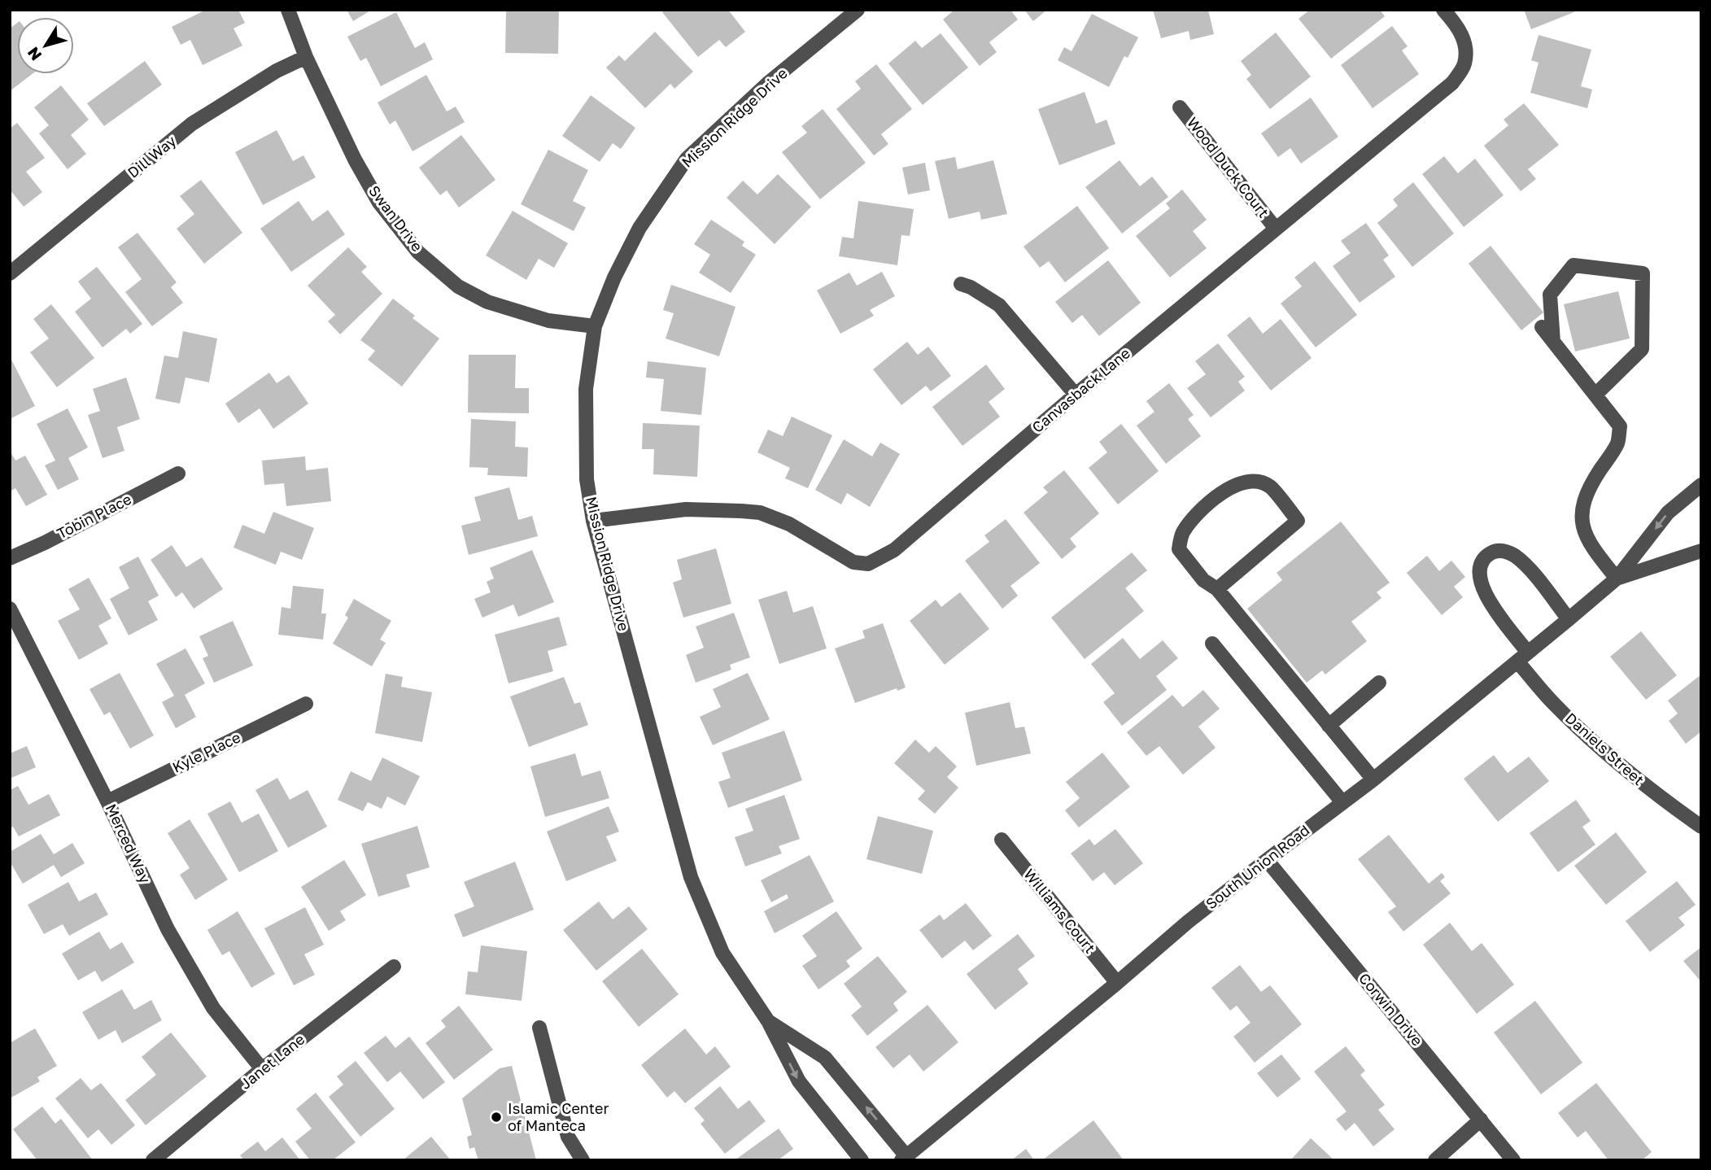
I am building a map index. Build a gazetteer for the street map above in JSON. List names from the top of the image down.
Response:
{
  "streets": {
    "street": [
      "Mission Ridge Drive",
      "Dill Way",
      "Wood Duck Court",
      "Swan Drive",
      "Canvasback Lane",
      "Tobin Place",
      "Daniels Street",
      "Kyle Place",
      "Merced Way",
      "South Union Road",
      "Williams Court",
      "Corwin Drive",
      "Janet Lane"
    ]
  },
  "crossings": [
    ["Mission Ridge Drive", "Swan Drive"],
    ["Mission Ridge Drive", "Canvasback Lane"],
    ["Mission Ridge Drive", "South Union Road"],
    ["Dill Way", "Swan Drive"],
    ["Wood Duck Court", "Canvasback Lane"],
    ["Daniels Street", "South Union Road"],
    ["Kyle Place", "Merced Way"],
    ["Merced Way", "Janet Lane"],
    ["South Union Road", "Williams Court"],
    ["South Union Road", "Corwin Drive"]
  ],
  "places": ["Islamic Center of Manteca"],
  "north": "bottom left"
}
